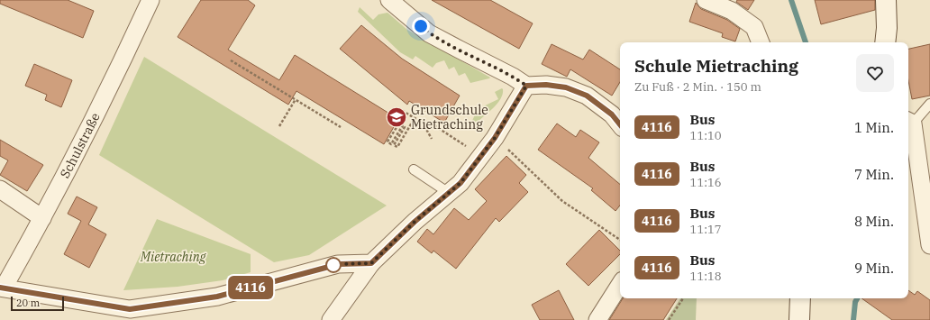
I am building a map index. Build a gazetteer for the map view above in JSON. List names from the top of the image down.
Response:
{
  "streets": {
    "street": ["Schulstraße"]
  },
  "parks": ["Mietraching"],
  "places": {
    "school or university": ["Grundschule Mietraching"]
  },
  "lines": ["bus line 4116"],
  "scale_bar": "20 m",
  "page": {
    "on_map": "4116",
    "heading": ["Schule Mietraching", "Zu Fuß · 2 Min. · 150 m"],
    "list": [
      {
        "mark": "4116",
        "name": "Bus",
        "note": "11:10",
        "value": "1 Min."
      },
      {
        "mark": "4116",
        "name": "Bus",
        "note": "11:16",
        "value": "7 Min."
      },
      {
        "mark": "4116",
        "name": "Bus",
        "note": "11:17",
        "value": "8 Min."
      },
      {
        "mark": "4116",
        "name": "Bus",
        "note": "11:18",
        "value": "9 Min."
      }
    ],
    "scale": "20 m"
  }
}
